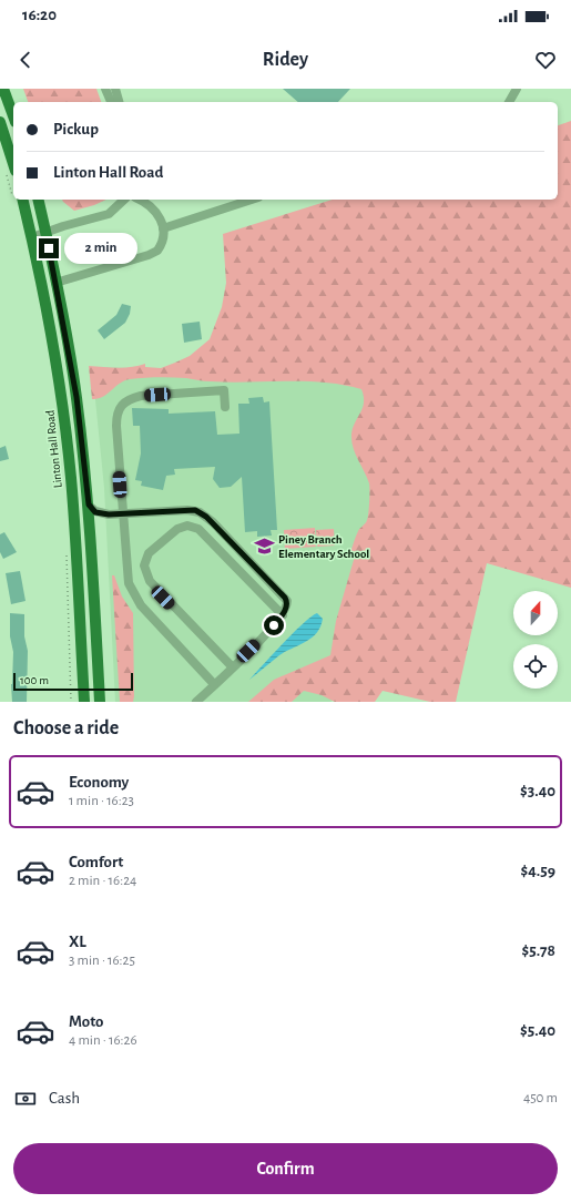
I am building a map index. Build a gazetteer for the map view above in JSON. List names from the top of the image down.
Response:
{
  "streets": {
    "main road": ["Linton Hall Road"]
  },
  "places": {
    "school or university": ["Piney Branch Elementary School"]
  },
  "scale_bar": "100 m",
  "north": "top",
  "page": {
    "status": "16:20",
    "header": "Ridey",
    "banner": ["Pickup", "Linton Hall Road"],
    "bubble": "2 min",
    "scale": "100 m",
    "heading": "Choose a ride",
    "list": [
      {
        "name": "Economy",
        "note": "1 min · 16:23",
        "value": "$3.40"
      },
      {
        "name": "Comfort",
        "note": "2 min · 16:24",
        "value": "$4.59"
      },
      {
        "name": "XL",
        "note": "3 min · 16:25",
        "value": "$5.78"
      },
      {
        "name": "Moto",
        "note": "4 min · 16:26",
        "value": "$5.40"
      }
    ],
    "pay": ["Cash", "450 m"],
    "buttons": "Confirm"
  }
}
